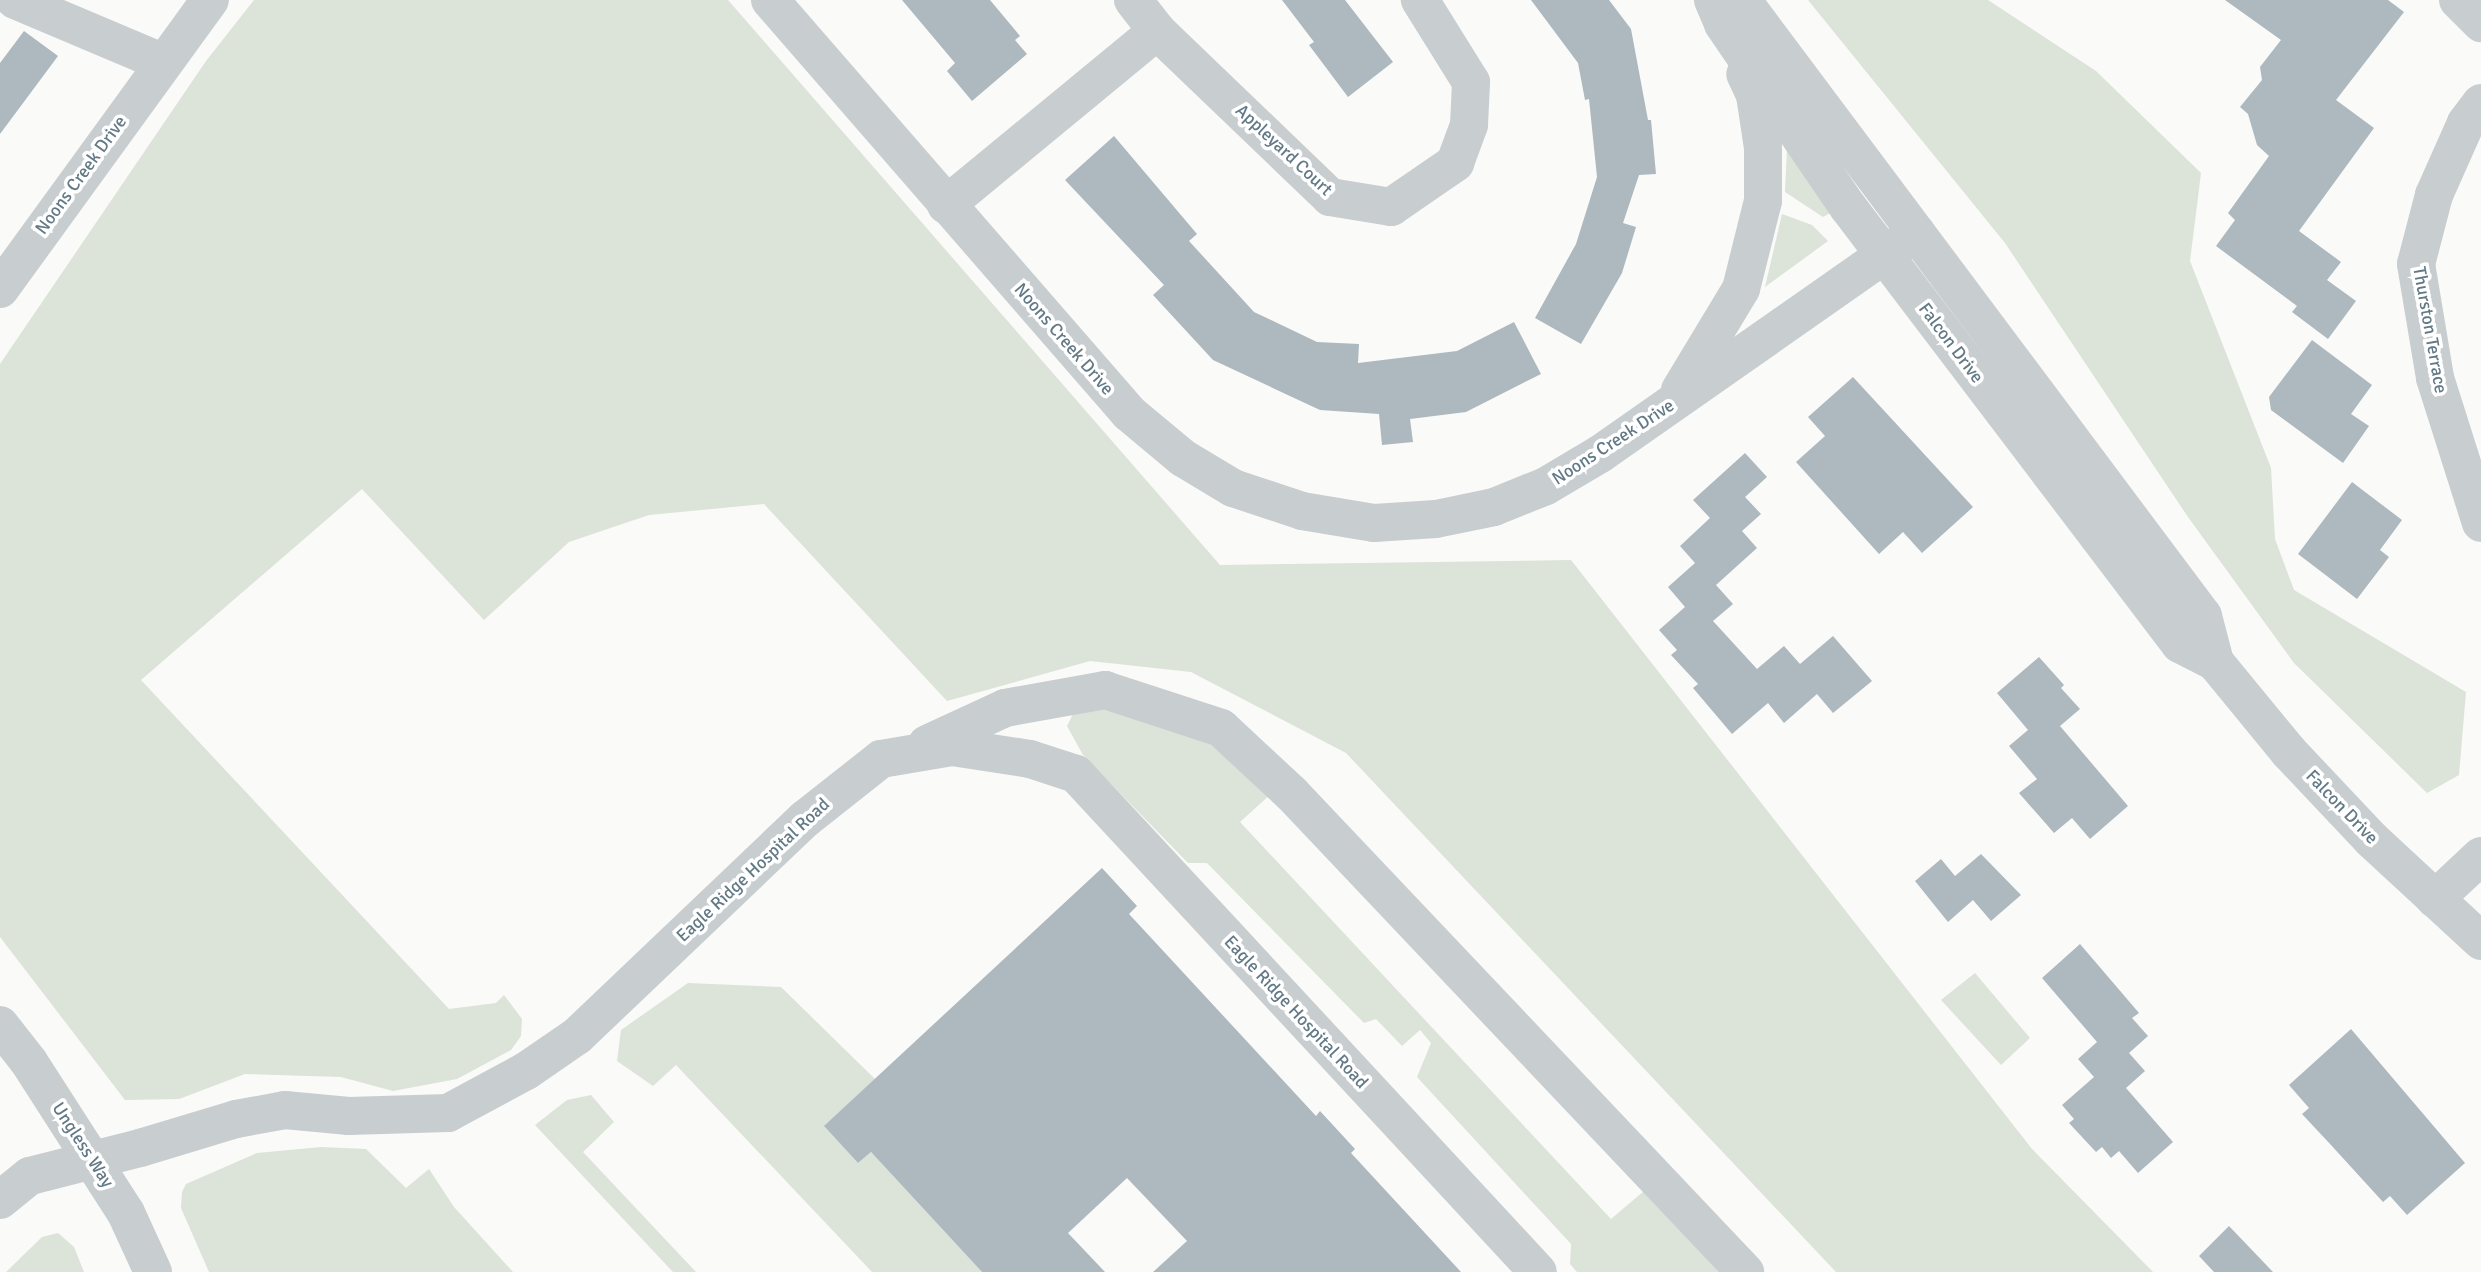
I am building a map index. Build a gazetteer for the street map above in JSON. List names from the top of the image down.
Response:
{
  "streets": {
    "street": [
      "Appleyard Court",
      "Noons Creek Drive",
      "Thurston Terrace",
      "Falcon Drive",
      "Eagle Ridge Hospital Road",
      "Ungless Way"
    ]
  },
  "crossings": [
    ["Noons Creek Drive", "Falcon Drive"],
    ["Eagle Ridge Hospital Road", "Ungless Way"]
  ]
}
